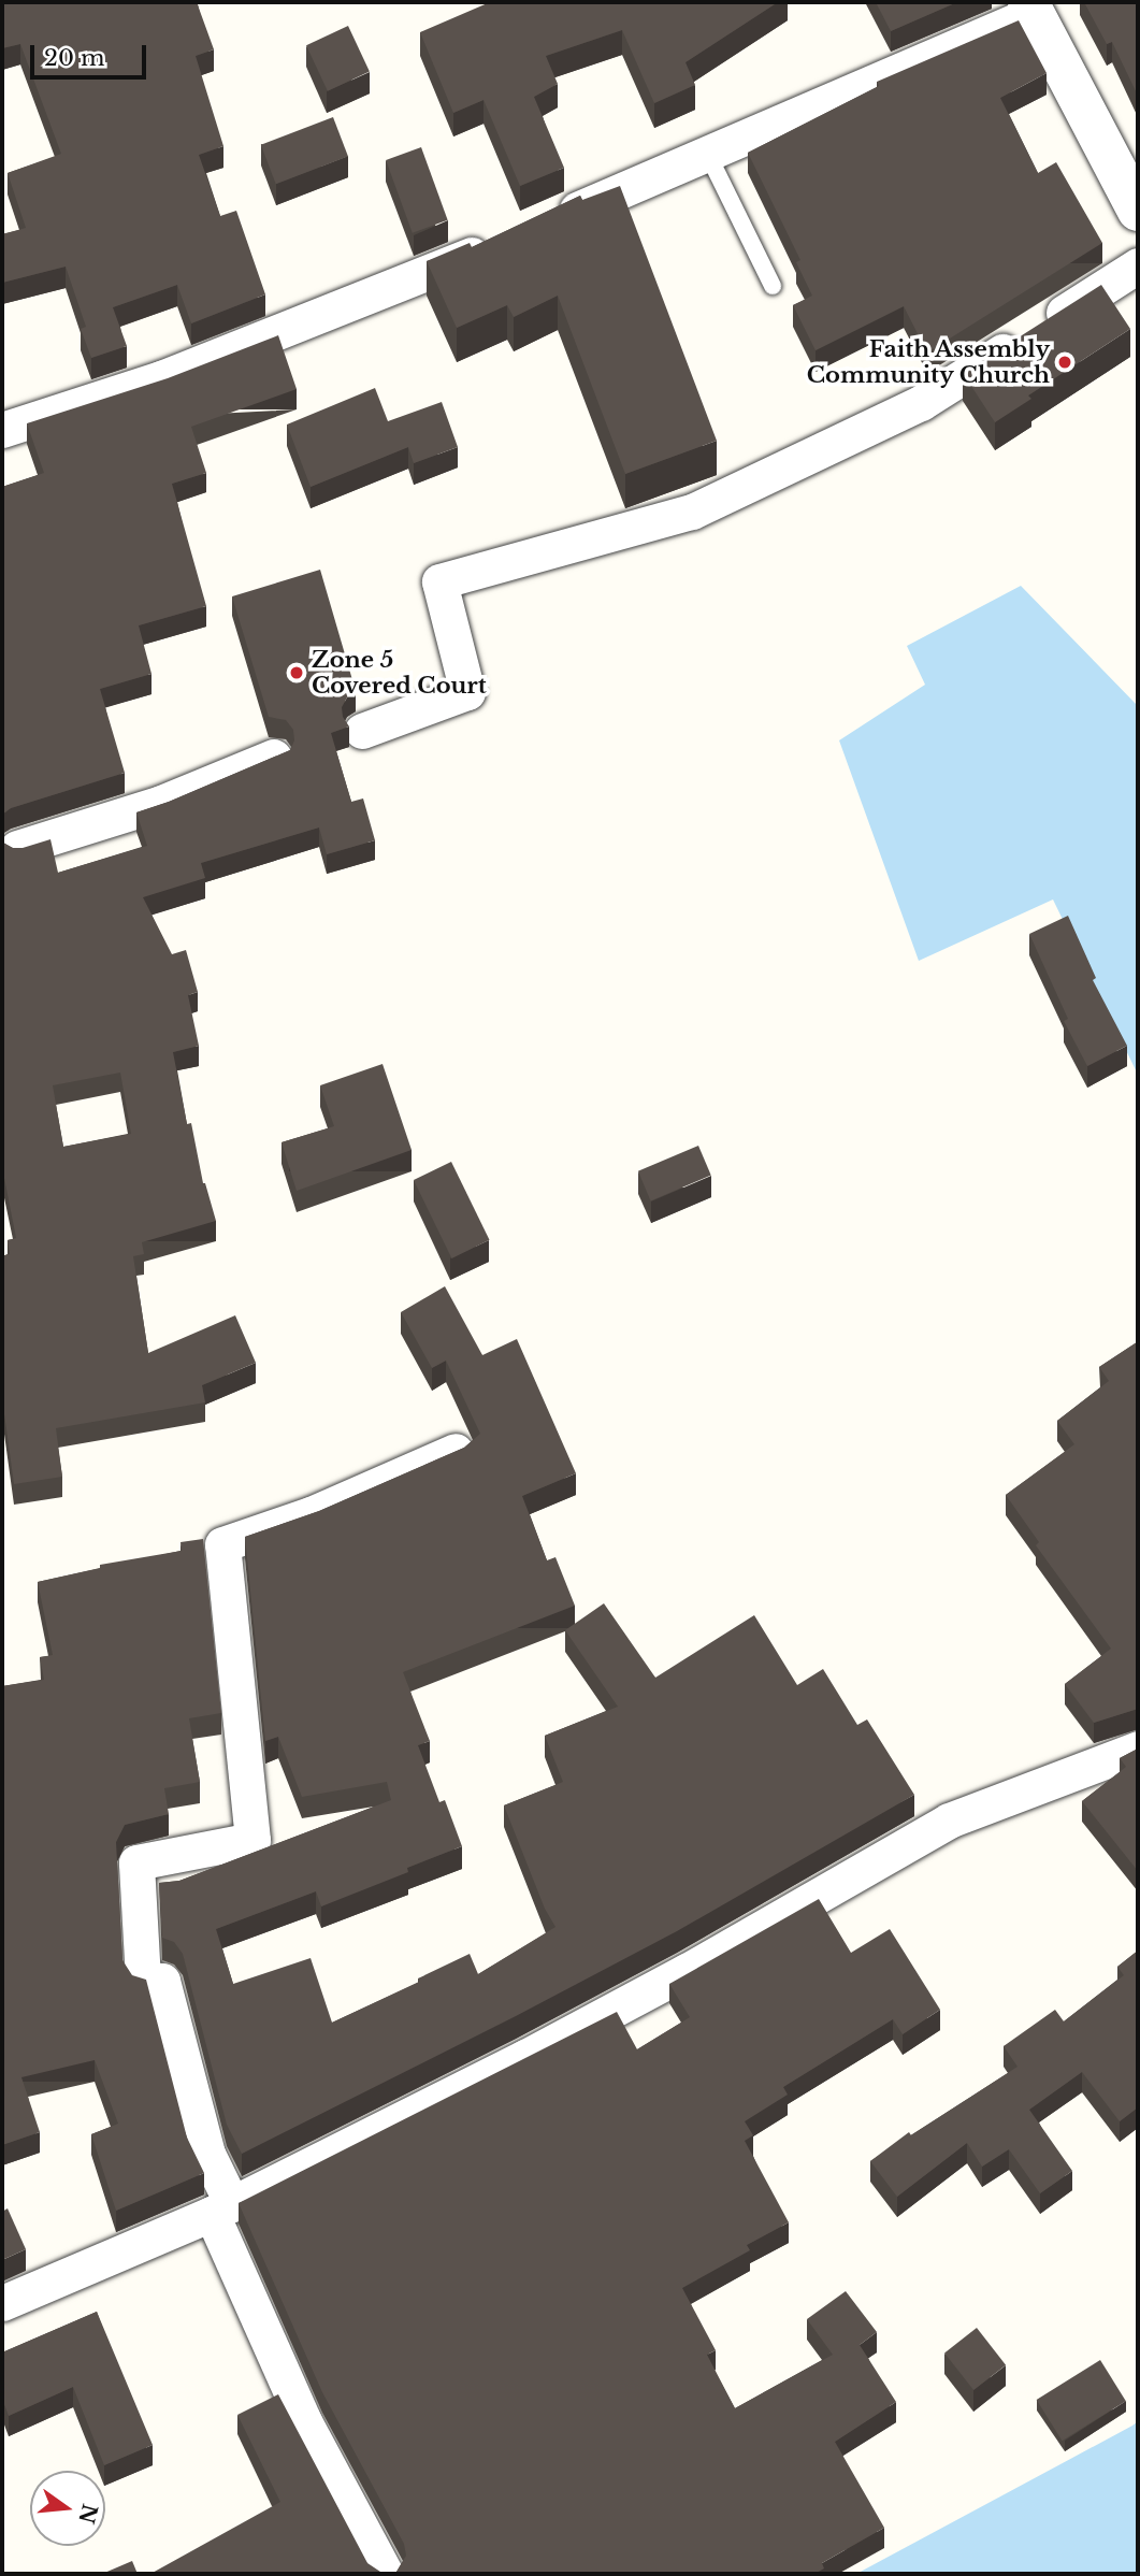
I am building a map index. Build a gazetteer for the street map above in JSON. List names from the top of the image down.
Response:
{
  "places": ["Faith Assembly Community Church", "Zone 5 Covered Court"],
  "scale_bar": "20 m",
  "north": "right"
}
